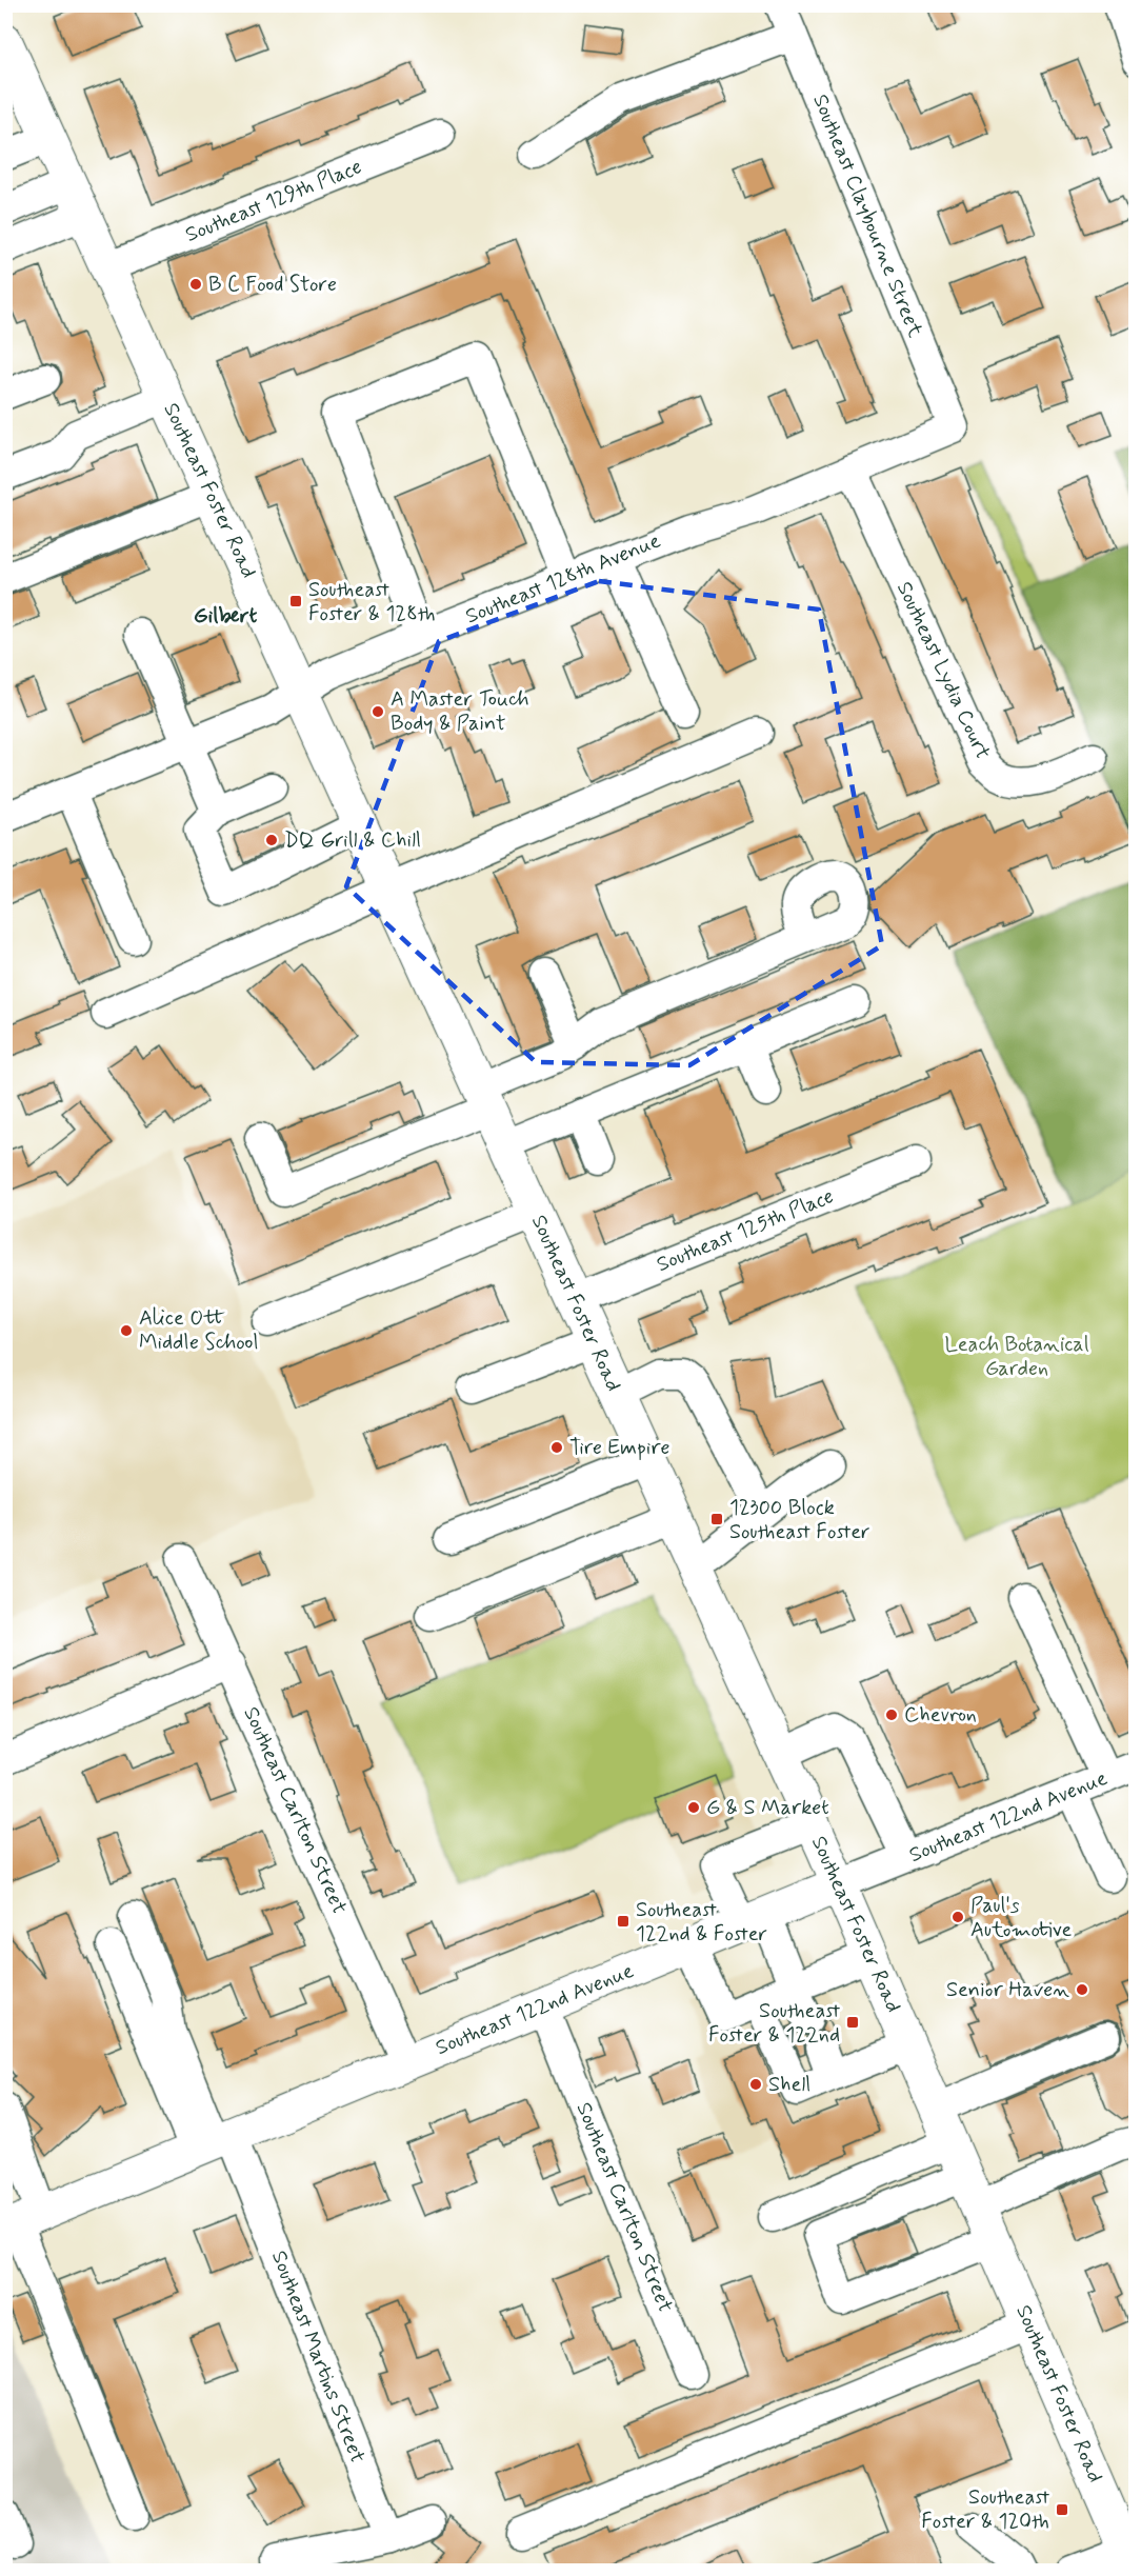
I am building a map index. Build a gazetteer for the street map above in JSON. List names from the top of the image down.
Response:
{
  "streets": {
    "main road": ["Southeast Foster Road", "Southeast 122nd Avenue"],
    "street": [
      "Southeast 129th Place",
      "Southeast Claybourne Street",
      "Southeast 128th Avenue",
      "Southeast Lydia Court",
      "Southeast 125th Place",
      "Southeast Carlton Street",
      "Southeast Martins Street"
    ]
  },
  "crossings": [
    ["Southeast 129th Place", "Southeast Foster Road"],
    ["Southeast Claybourne Street", "Southeast 128th Avenue"],
    ["Southeast Foster Road", "Southeast 128th Avenue"],
    ["Southeast Foster Road", "Southeast 125th Place"],
    ["Southeast Foster Road", "Southeast 122nd Avenue"],
    ["Southeast 128th Avenue", "Southeast Lydia Court"],
    ["Southeast Carlton Street", "Southeast 122nd Avenue"],
    ["Southeast 122nd Avenue", "Southeast Martins Street"]
  ],
  "districts": ["Gilbert"],
  "parks": ["Leach Botanical Garden"],
  "places": {
    "other": [
      "B C Food Store",
      "A Master Touch Body & Paint",
      "DQ Grill & Chill",
      "Alice Ott Middle School",
      "Tire Empire",
      "Chevron",
      "G & S Market",
      "Paul's Automotive",
      "Senior Haven",
      "Shell"
    ],
    "transit": [
      "Southeast Foster & 128th",
      "12300 Block Southeast Foster",
      "Southeast 122nd & Foster",
      "Southeast Foster & 122nd",
      "Southeast Foster & 120th"
    ]
  }
}
